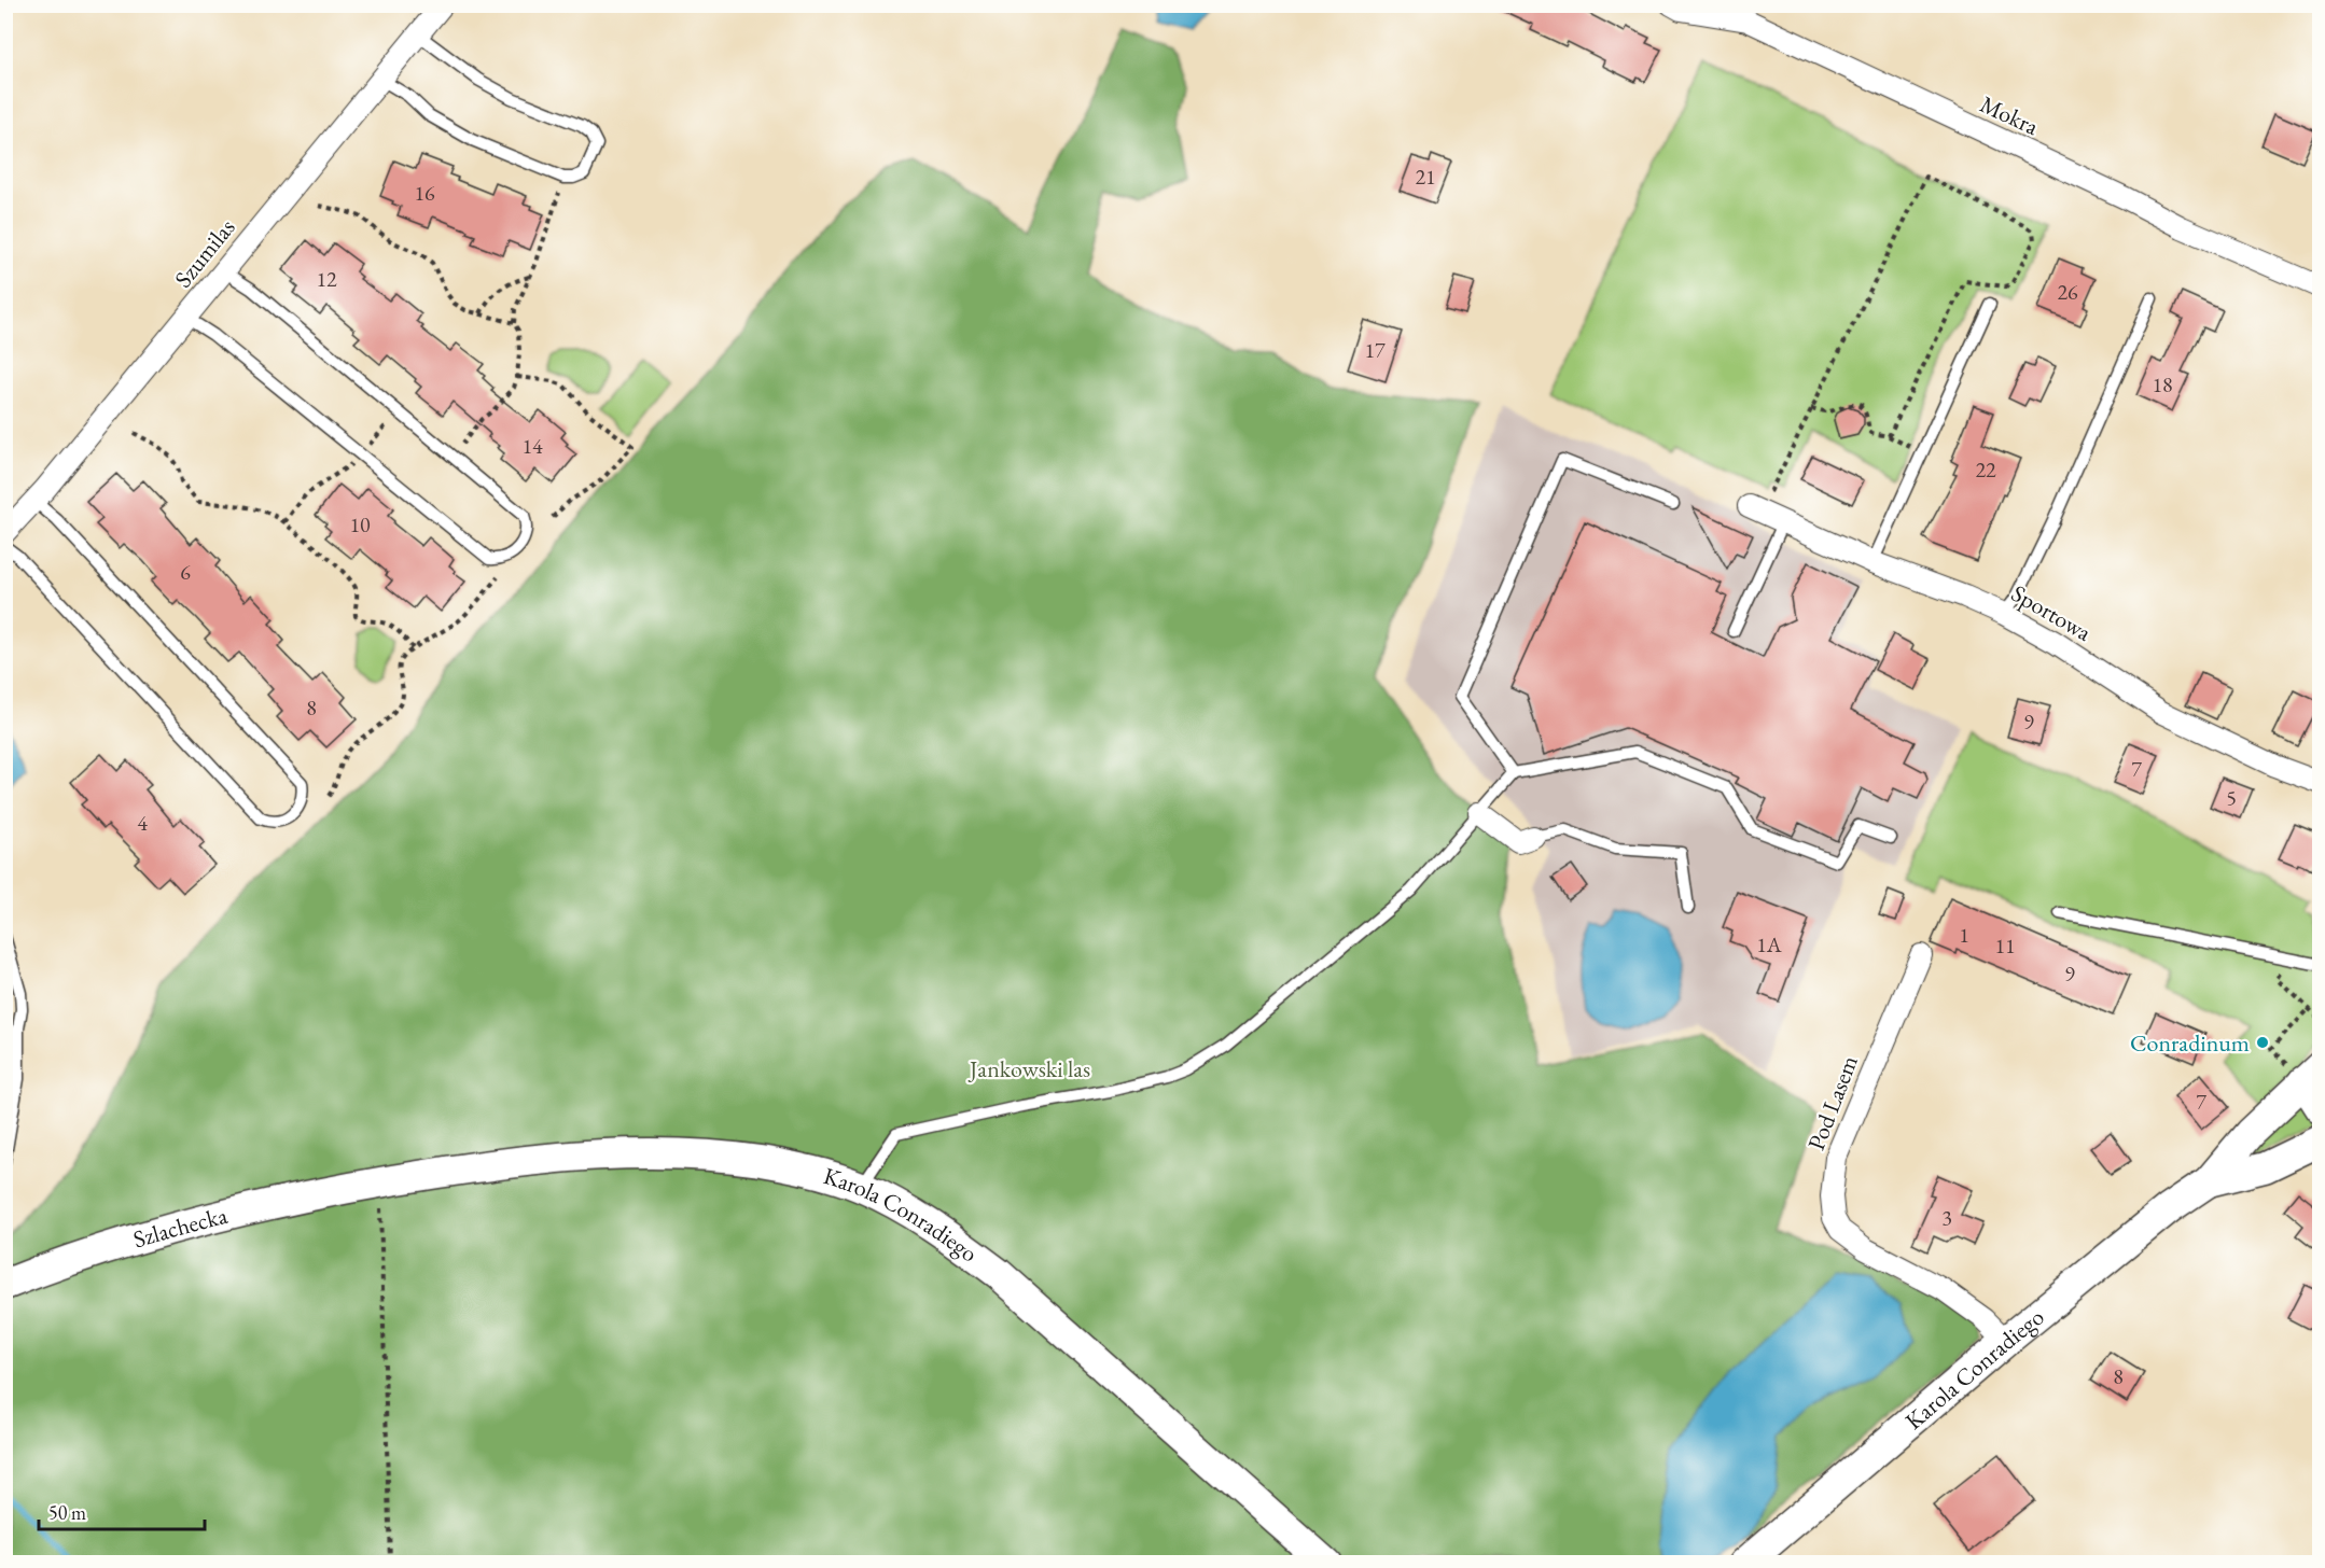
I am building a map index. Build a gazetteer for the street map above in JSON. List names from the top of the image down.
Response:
{
  "streets": {
    "street": [
      "Mokra",
      "Szumilas",
      "Sportowa",
      "Pod Lasem",
      "Karola Conradiego",
      "Szlachecka"
    ]
  },
  "crossings": [
    ["Pod Lasem", "Karola Conradiego"],
    ["Karola Conradiego", "Szlachecka"]
  ],
  "parks": ["Jankowski las"],
  "places": ["Conradinum"],
  "house_numbers": [
    "21",
    "16",
    "12",
    "26",
    "17",
    "18",
    "14",
    "22",
    "10",
    "6",
    "8",
    "9",
    "7",
    "5",
    "4",
    "1",
    "1A",
    "11",
    "9",
    "7",
    "3",
    "8"
  ],
  "scale_bar": "50 m"
}
